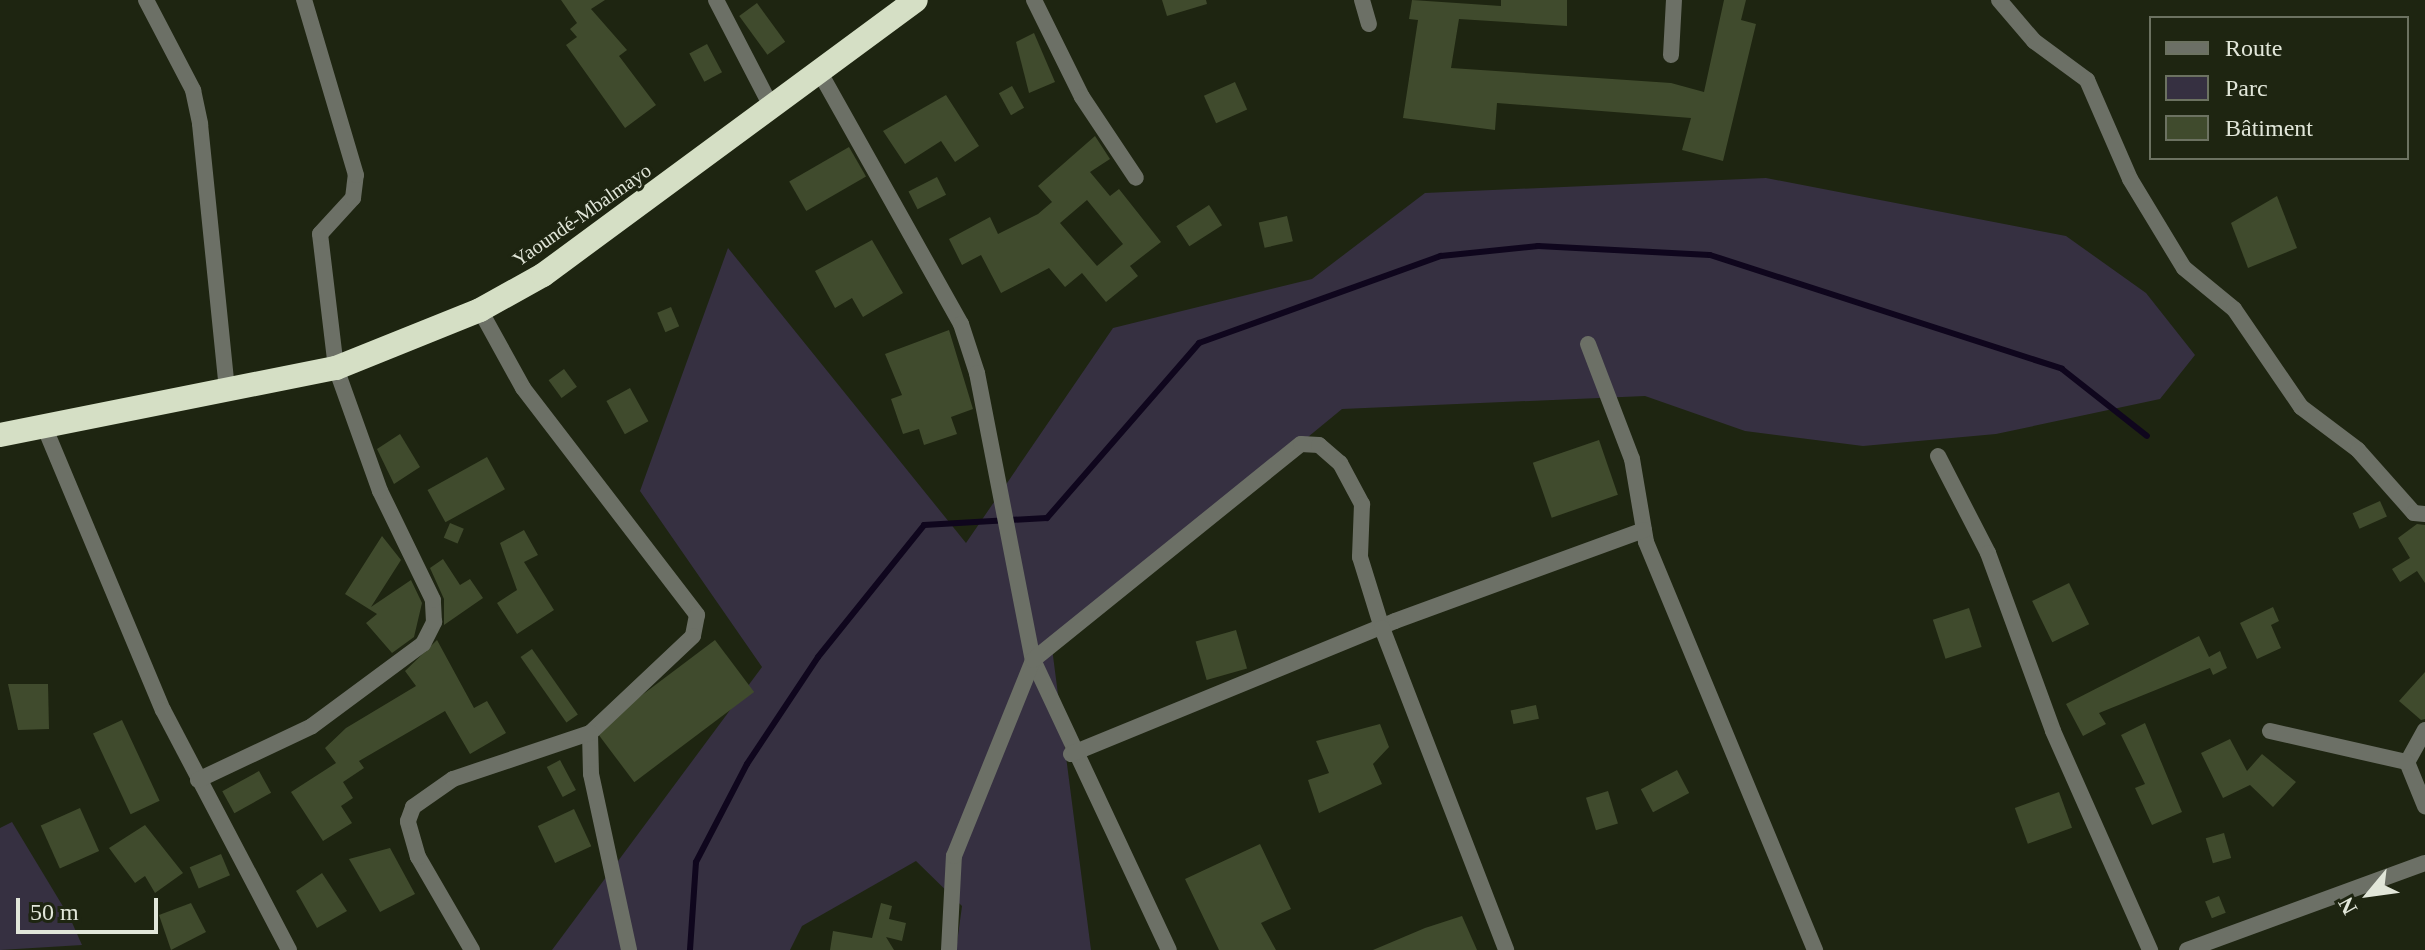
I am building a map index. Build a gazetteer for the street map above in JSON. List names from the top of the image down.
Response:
{
  "streets": {
    "highway": ["Yaoundé-Mbalmayo"]
  },
  "legend": ["Route", "Parc", "Bâtiment"],
  "scale_bar": "50 m",
  "north": "bottom left"
}
